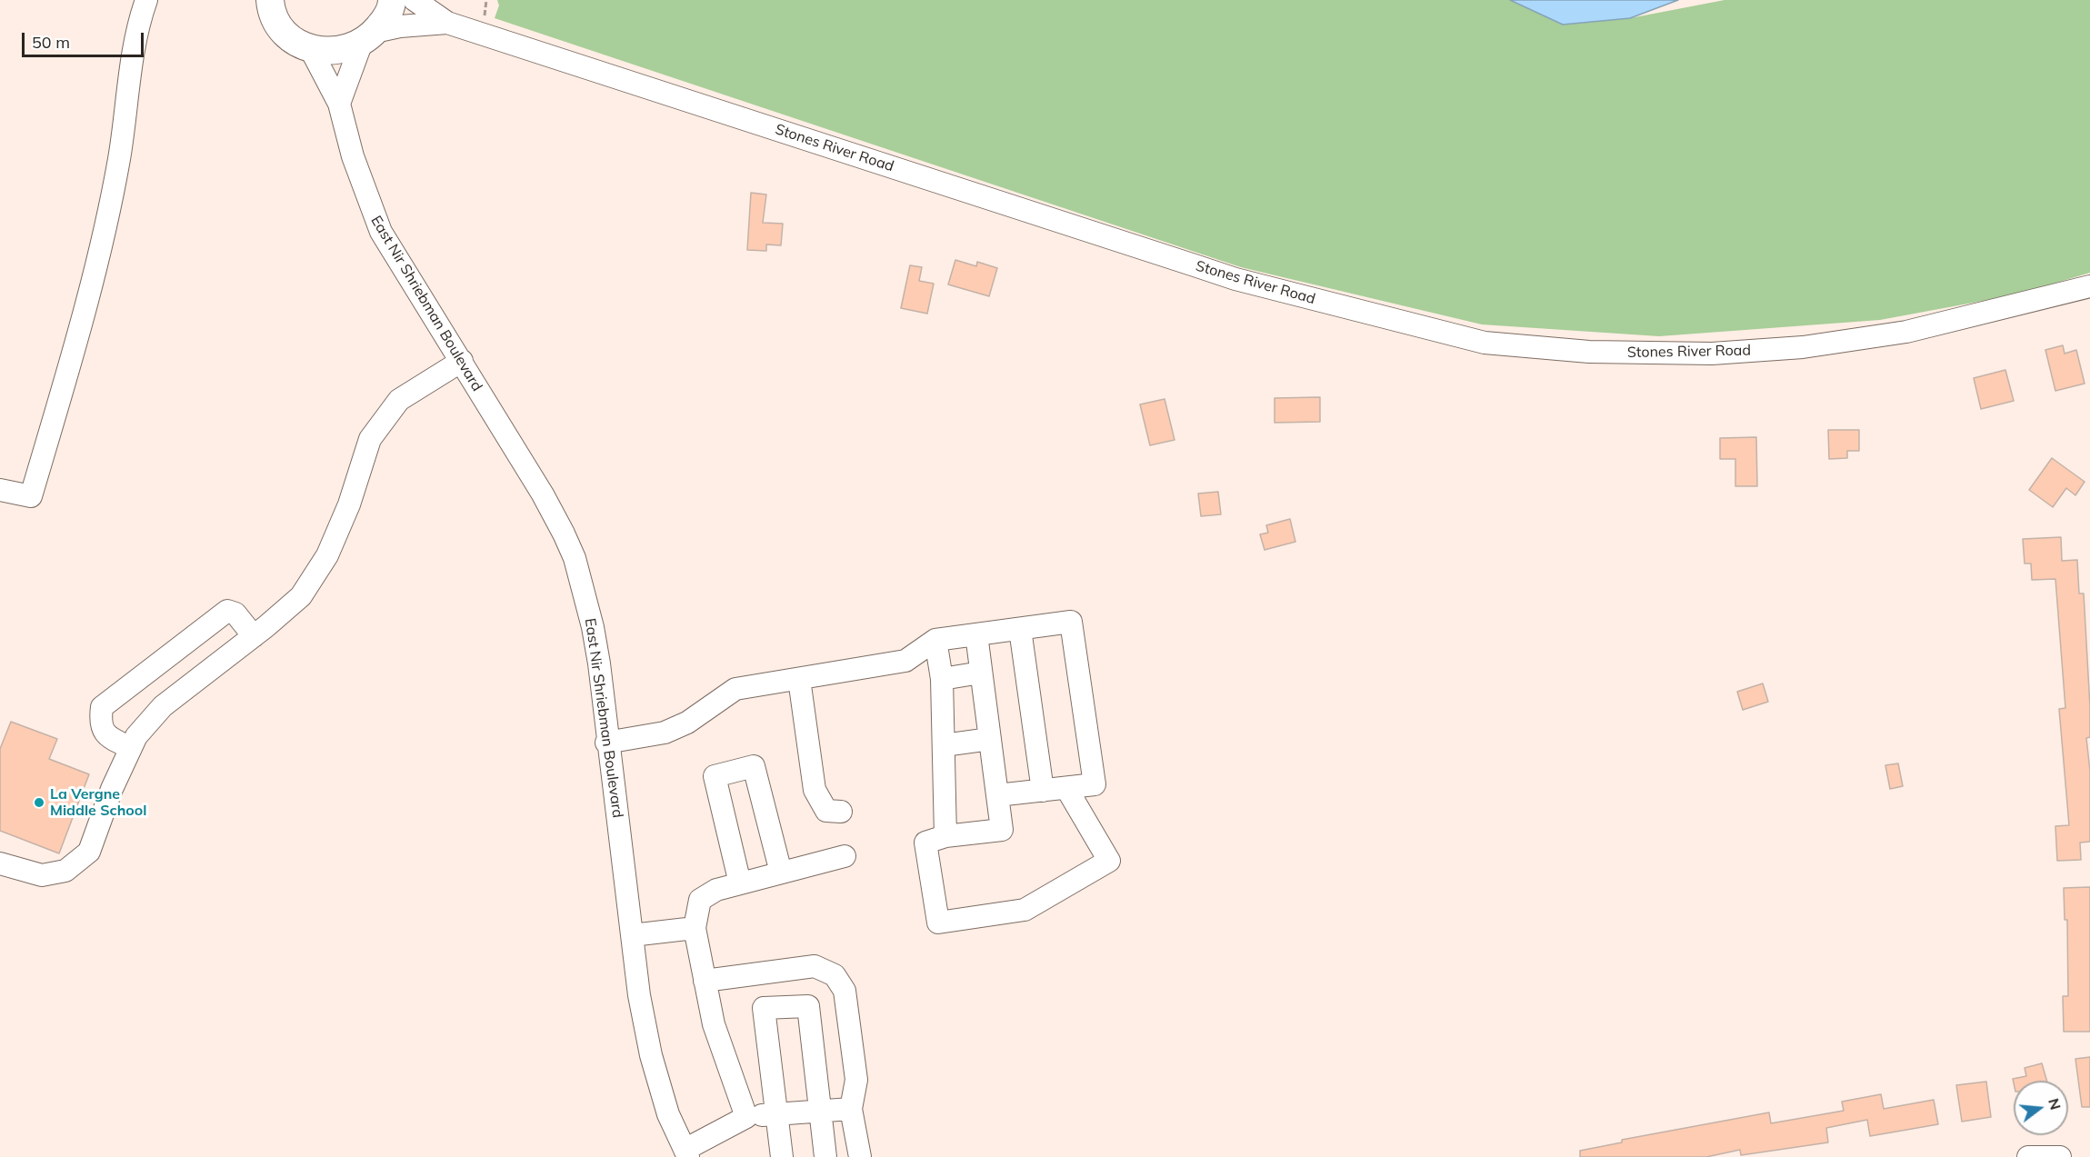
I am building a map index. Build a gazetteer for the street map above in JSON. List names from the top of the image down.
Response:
{
  "streets": {
    "main road": ["Stones River Road"],
    "street": ["East Nir Shriebman Boulevard"]
  },
  "crossings": [
    ["Stones River Road", "East Nir Shriebman Boulevard"]
  ],
  "places": ["La Vergne Middle School"],
  "scale_bar": "50 m",
  "north": "right"
}
